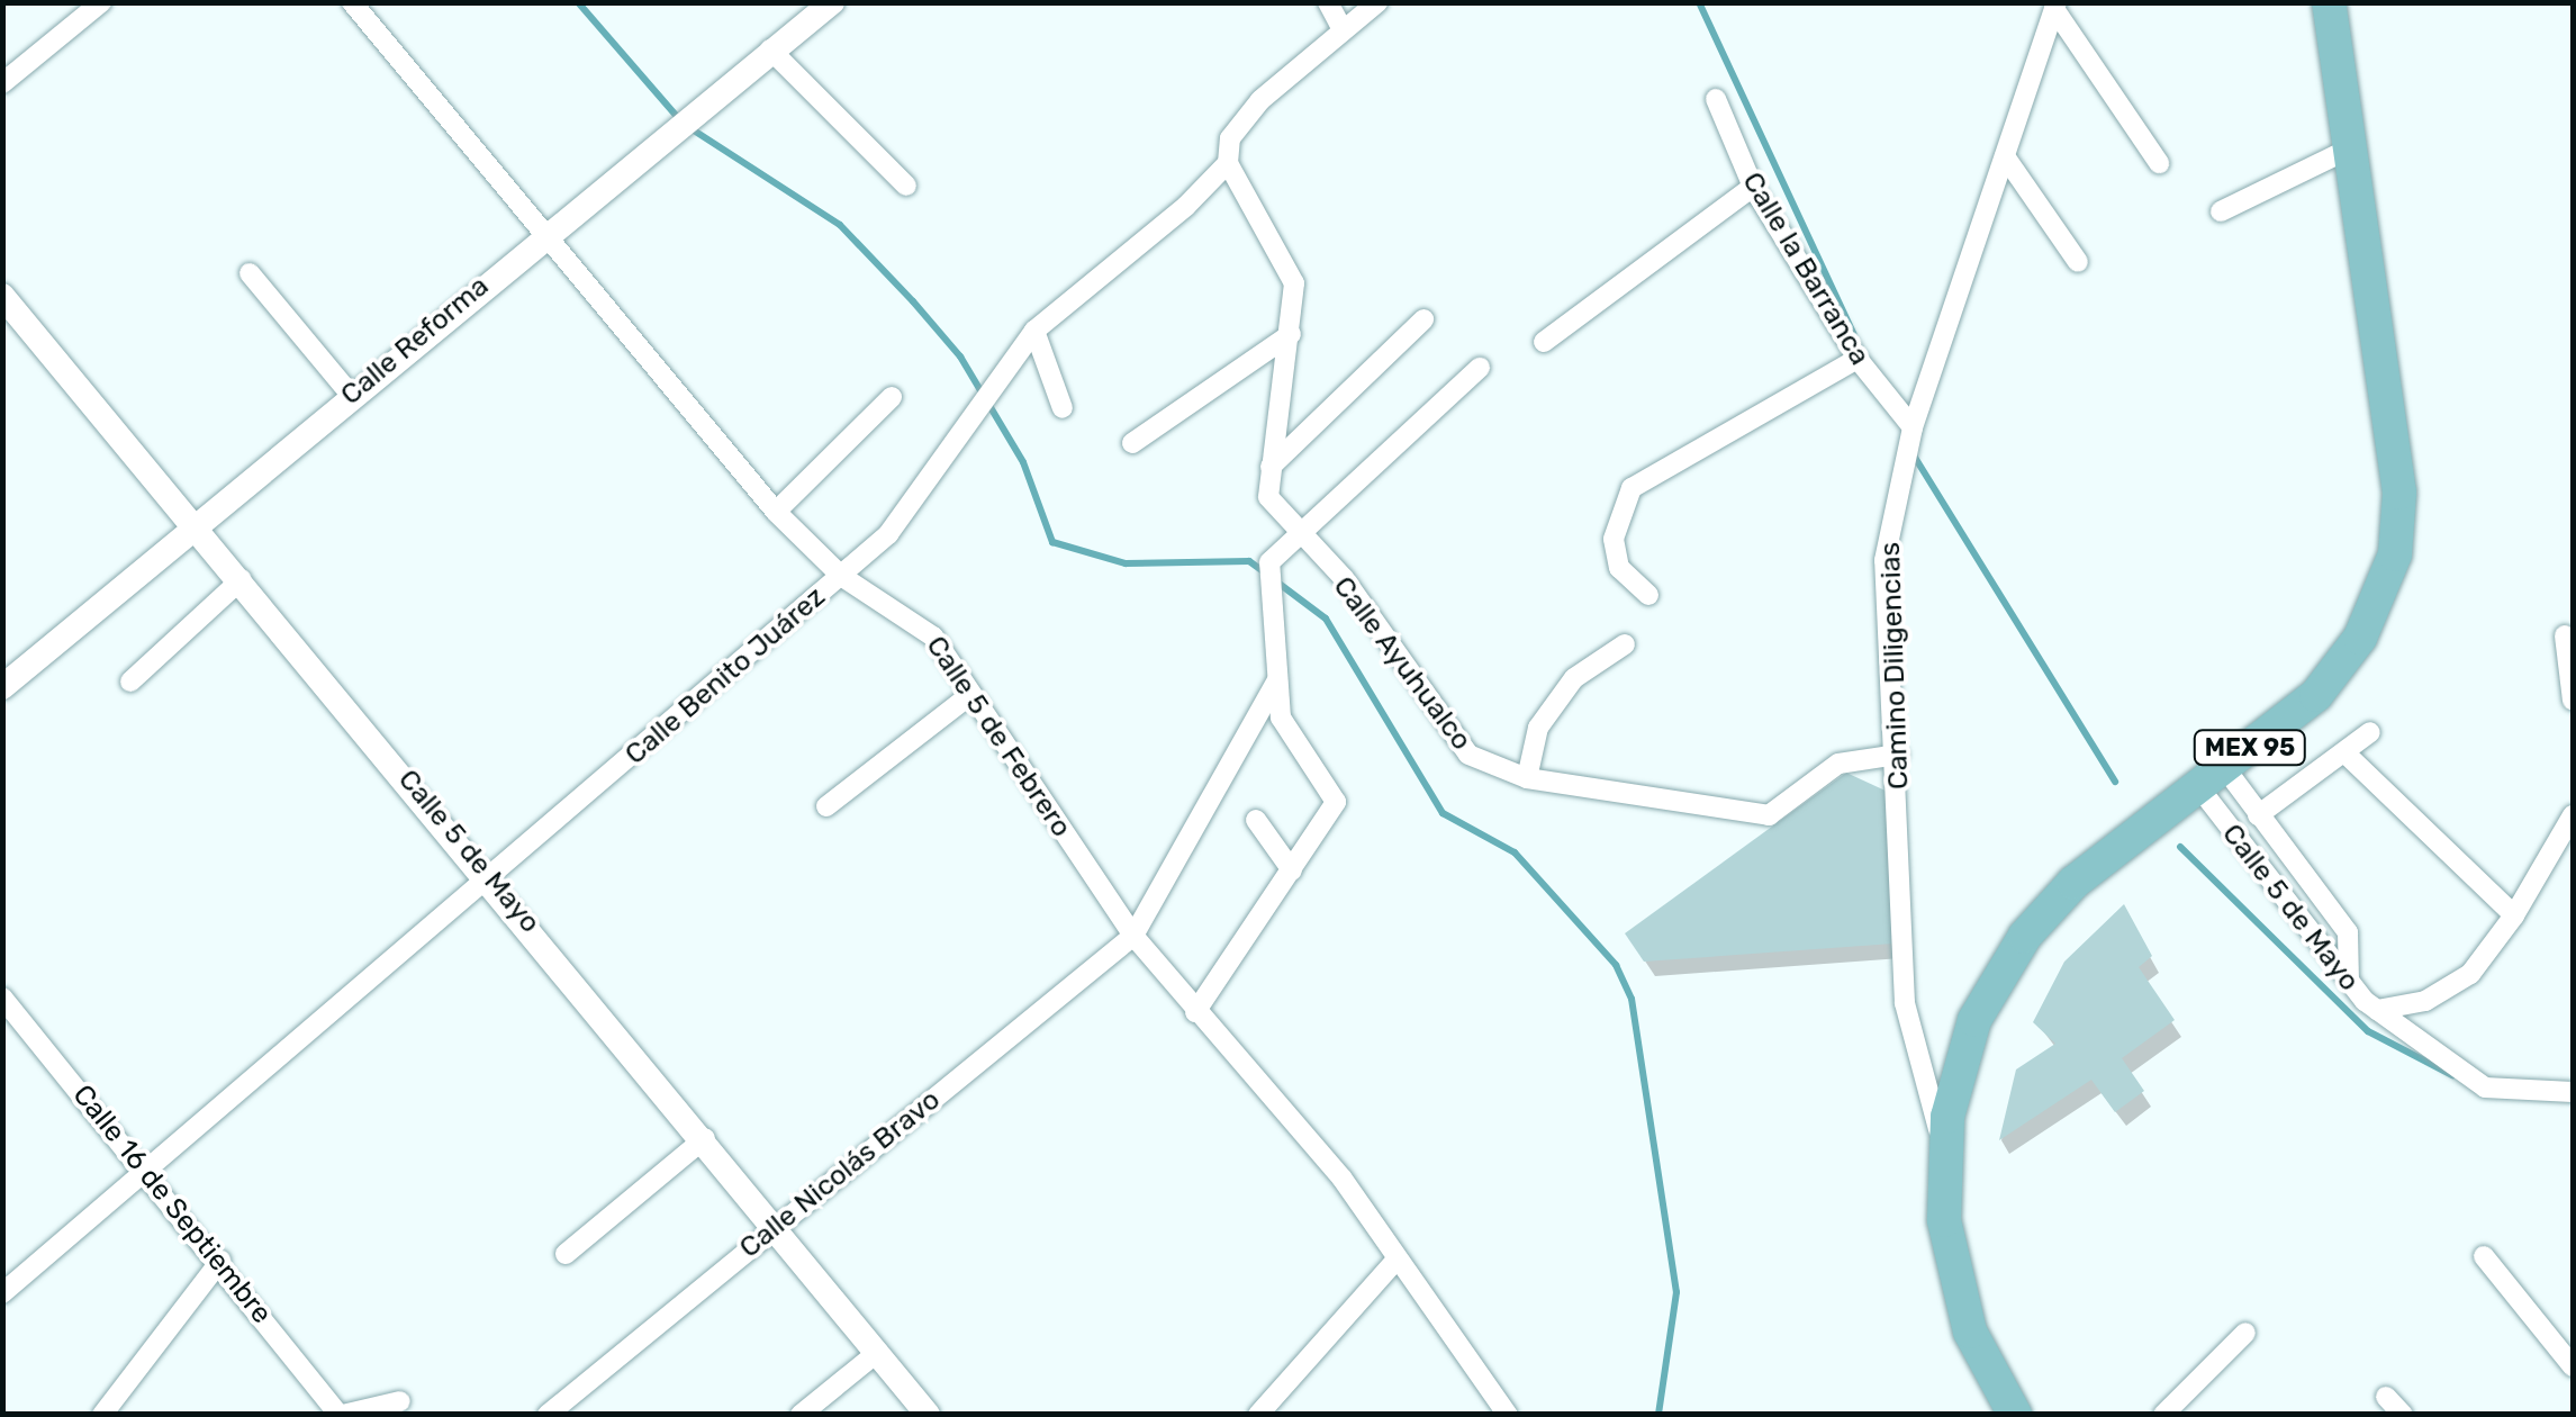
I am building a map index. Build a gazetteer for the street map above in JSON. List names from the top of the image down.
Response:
{
  "streets": {
    "main road": ["MEX 95"],
    "street": [
      "Calle la Barranca",
      "Calle Reforma",
      "Calle Ayuhualco",
      "Camino Diligencias",
      "Calle Benito Juárez",
      "Calle 5 de Febrero",
      "Calle 5 de Mayo",
      "Calle Nicolás Bravo",
      "Calle 16 de Septiembre"
    ]
  },
  "crossings": [
    ["Calle la Barranca", "Camino Diligencias"],
    ["Calle Reforma", "Calle 5 de Febrero"],
    ["Calle Reforma", "Calle 5 de Mayo"],
    ["Calle Ayuhualco", "Camino Diligencias"],
    ["Calle Ayuhualco", "Calle Benito Juárez"],
    ["Camino Diligencias", "MEX 95"],
    ["Calle Benito Juárez", "Calle 5 de Febrero"],
    ["Calle Benito Juárez", "Calle 5 de Mayo"],
    ["Calle Benito Juárez", "Calle 16 de Septiembre"],
    ["Calle 5 de Febrero", "Calle Nicolás Bravo"],
    ["MEX 95", "Calle 5 de Mayo"],
    ["Calle 5 de Mayo", "Calle Nicolás Bravo"]
  ]
}
